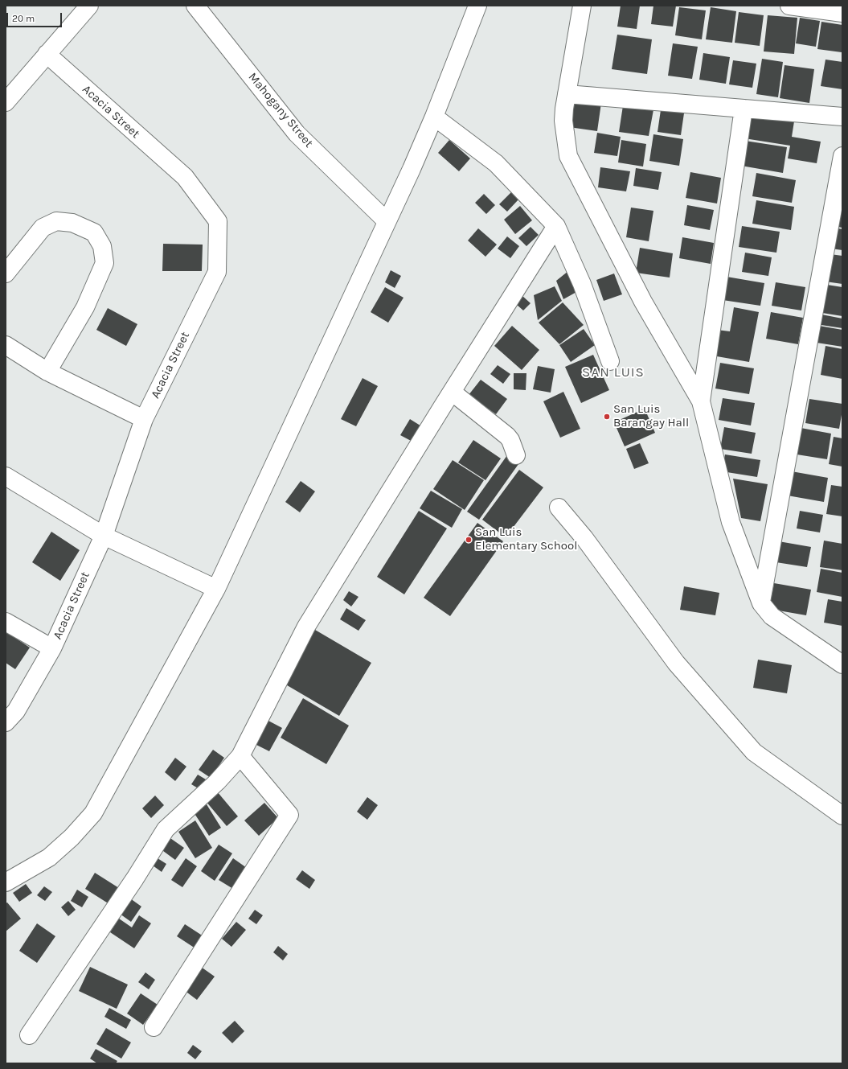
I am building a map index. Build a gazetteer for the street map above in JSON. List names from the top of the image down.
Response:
{
  "streets": {
    "street": ["Mahogany Street", "Acacia Street"]
  },
  "districts": ["SAN LUIS"],
  "places": ["San Luis Barangay Hall", "San Luis Elementary School"],
  "scale_bar": "20 m"
}
